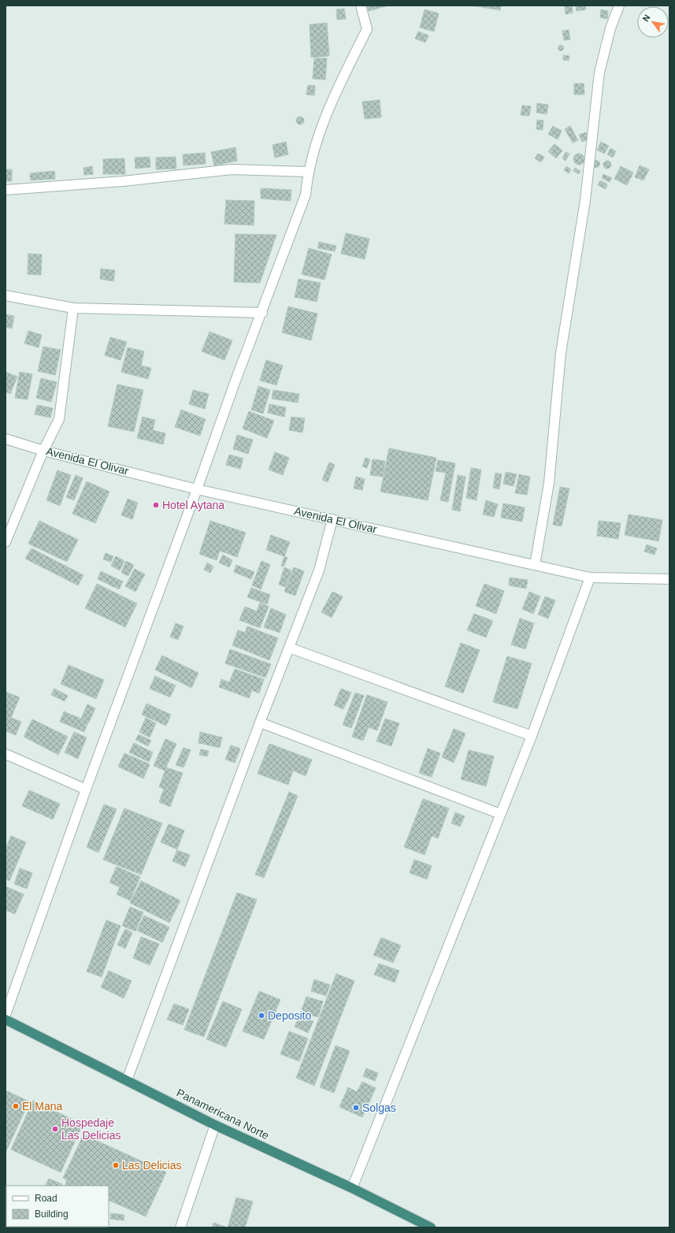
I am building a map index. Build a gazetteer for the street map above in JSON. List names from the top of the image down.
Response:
{
  "streets": {
    "highway": ["Panamericana Norte"],
    "street": ["Avenida El Olivar"]
  },
  "places": [
    "Hotel Aytana",
    "Deposito",
    "El Mana",
    "Solgas",
    "Hospedaje Las Delicias",
    "Las Delicias"
  ],
  "legend": ["Road", "Building"],
  "north": "top left"
}
